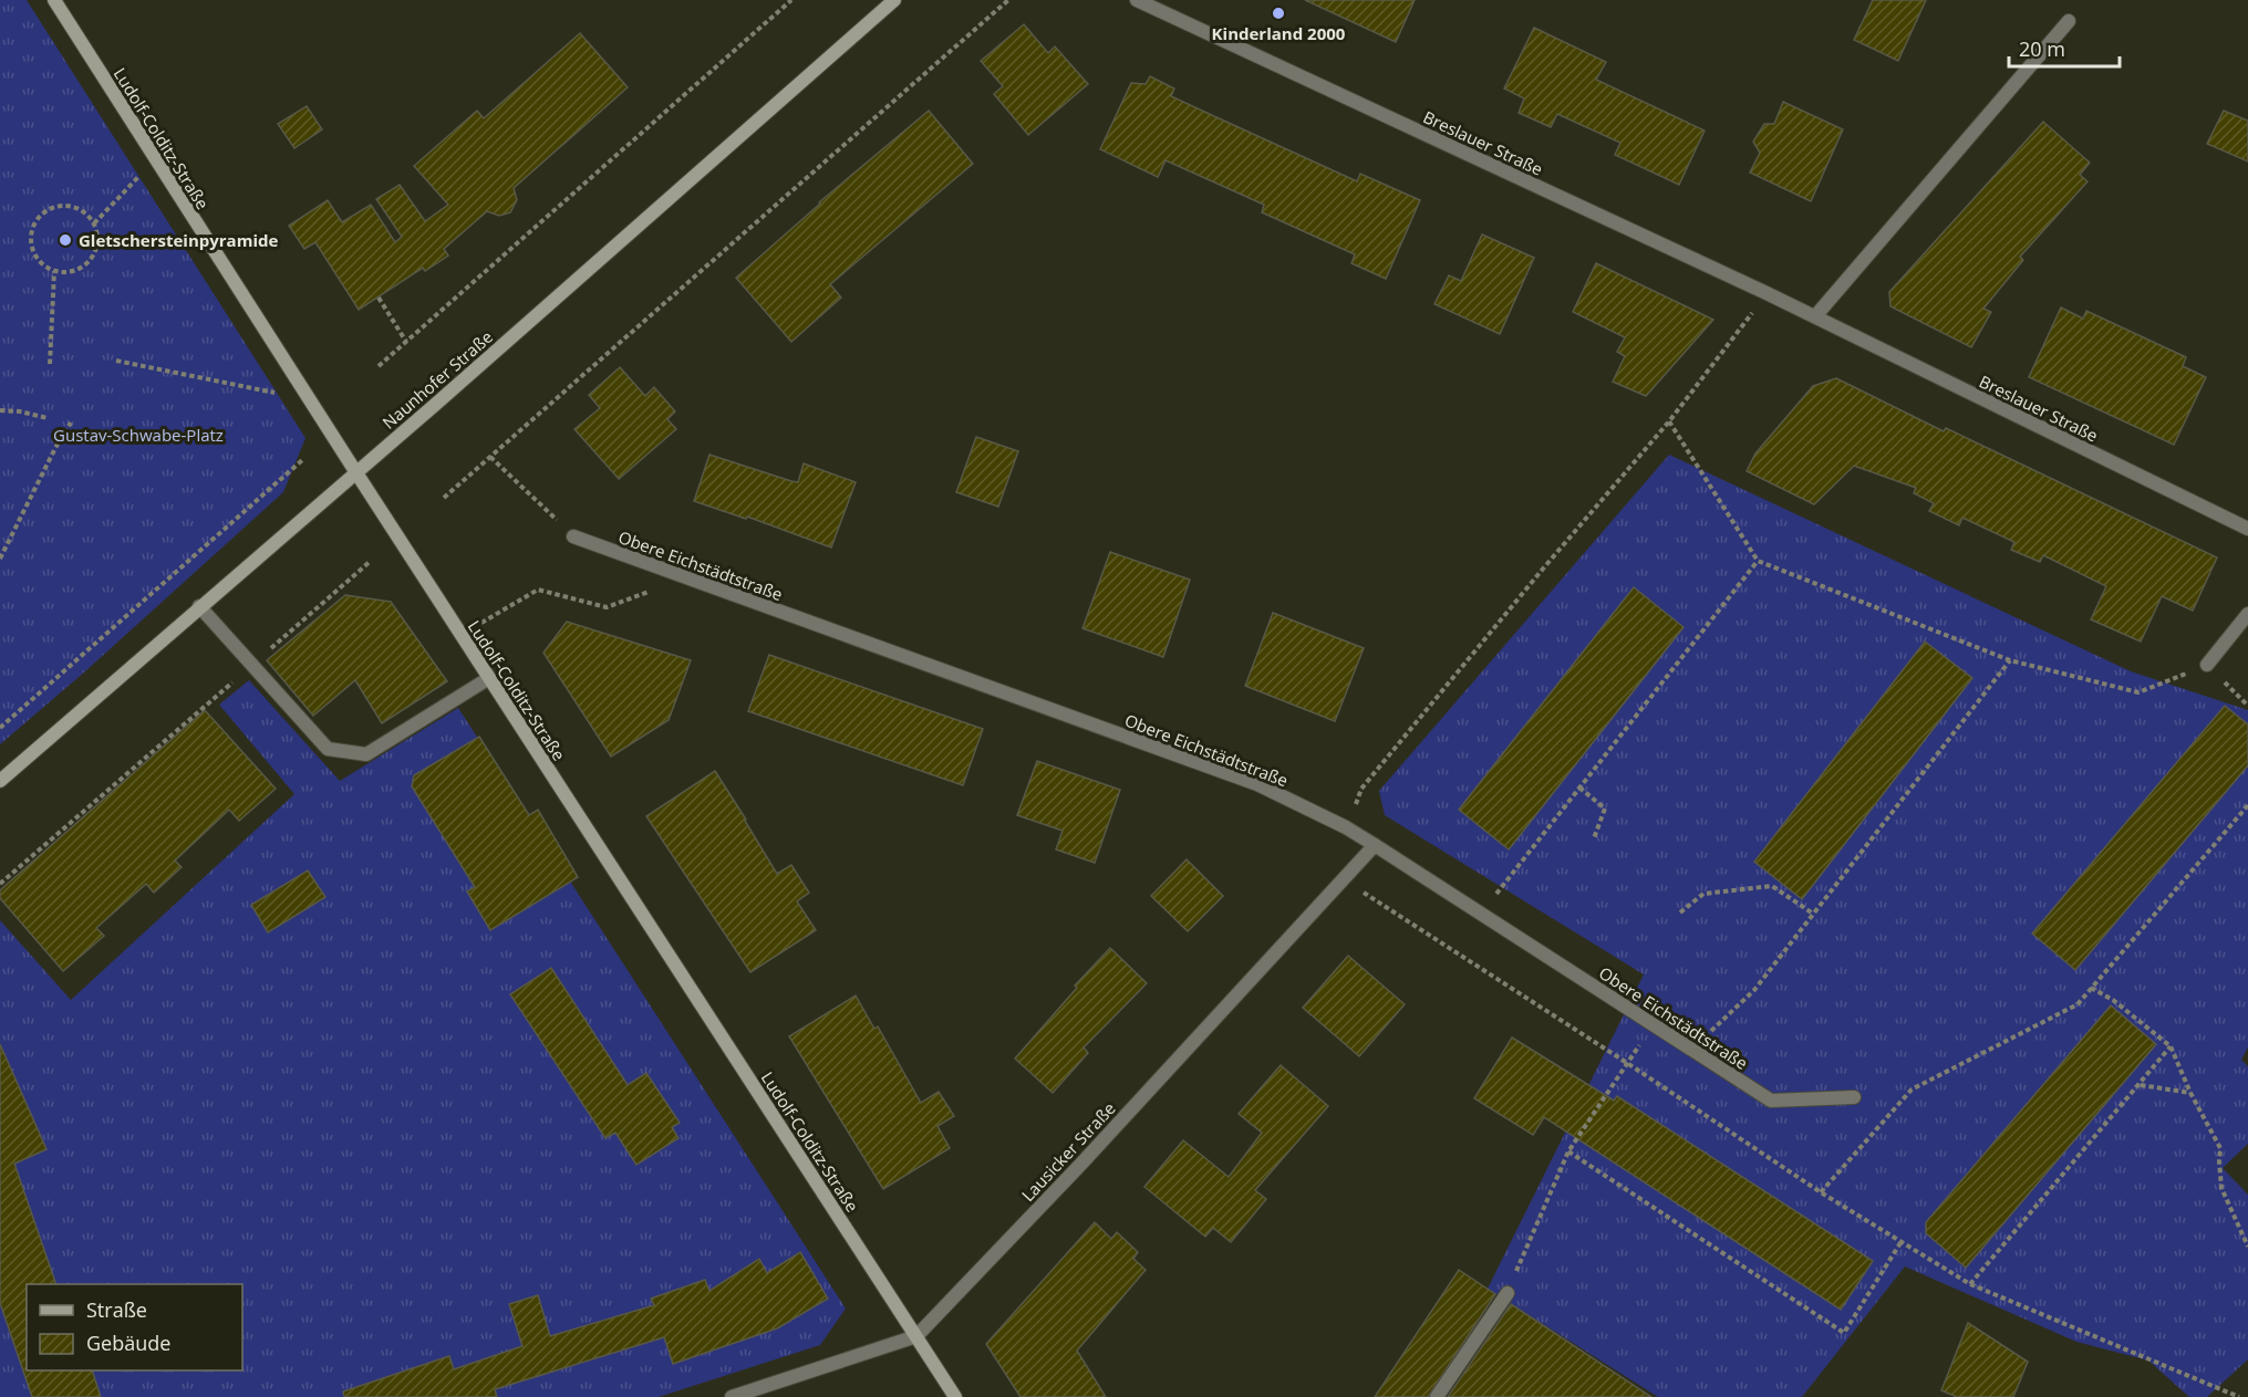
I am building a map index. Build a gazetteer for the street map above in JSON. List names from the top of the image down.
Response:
{
  "streets": {
    "street": [
      "Ludolf-Colditz-Straße",
      "Breslauer Straße",
      "Naunhofer Straße",
      "Obere Eichstädtstraße",
      "Lausicker Straße"
    ]
  },
  "crossings": [
    ["Ludolf-Colditz-Straße", "Naunhofer Straße"],
    ["Ludolf-Colditz-Straße", "Lausicker Straße"],
    ["Obere Eichstädtstraße", "Lausicker Straße"]
  ],
  "parks": ["Gustav-Schwabe-Platz"],
  "places": ["Kinderland 2000", "Gletschersteinpyramide"],
  "legend": ["Straße", "Gebäude"],
  "scale_bar": "20 m"
}
